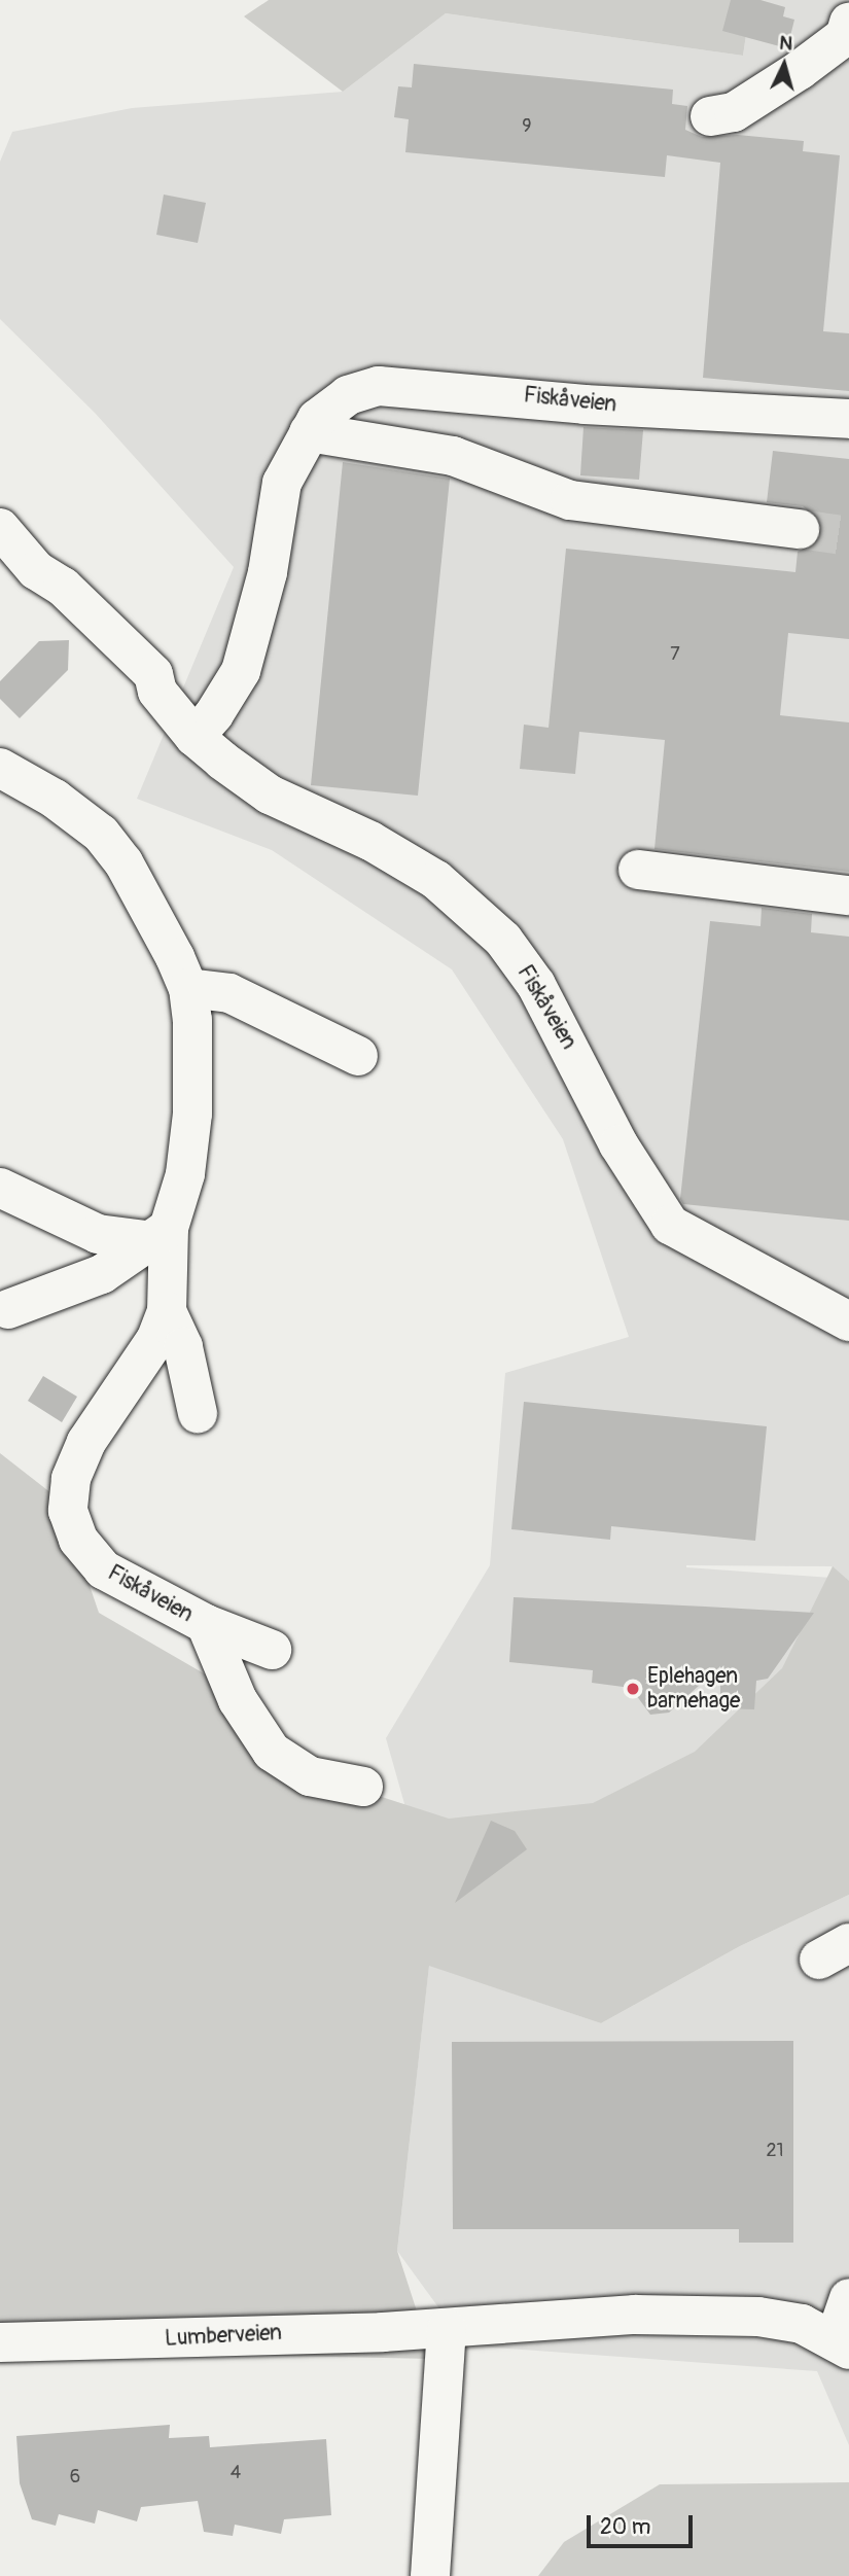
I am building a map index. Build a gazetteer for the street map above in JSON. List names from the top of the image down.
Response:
{
  "streets": {
    "street": ["Fiskåveien", "Lumberveien"]
  },
  "places": ["Eplehagen barnehage"],
  "house_numbers": [
    "9",
    "7",
    "21",
    "4",
    "6"
  ],
  "scale_bar": "20 m",
  "north": "top"
}
